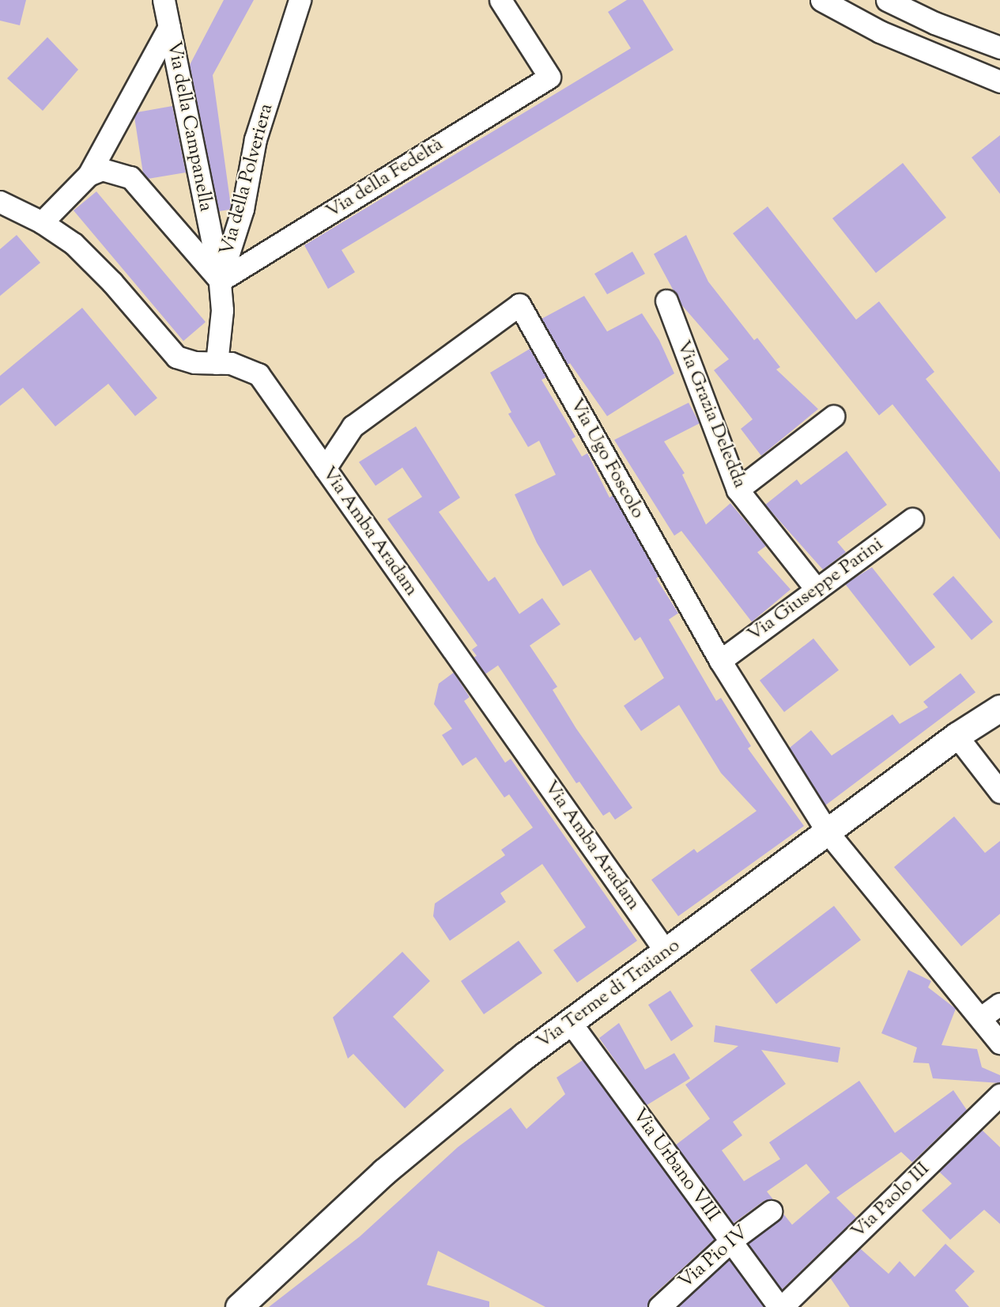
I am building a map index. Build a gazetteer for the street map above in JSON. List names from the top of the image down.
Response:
{
  "streets": {
    "main road": ["Via Terme di Traiano"],
    "street": [
      "Via della Campanella",
      "Via della Fedeltà",
      "Via della Polveriera",
      "Via Grazia Deledda",
      "Via Ugo Foscolo",
      "Via Amba Aradam",
      "Via Giuseppe Parini",
      "Via Urbano VIII",
      "Via Paolo III",
      "Via Pio IV"
    ]
  },
  "crossings": [
    ["Via della Campanella", "Via della Fedeltà"],
    ["Via della Campanella", "Via della Polveriera"],
    ["Via della Fedeltà", "Via della Polveriera"],
    ["Via della Polveriera", "Via Amba Aradam"],
    ["Via Grazia Deledda", "Via Giuseppe Parini"],
    ["Via Ugo Foscolo", "Via Amba Aradam"],
    ["Via Ugo Foscolo", "Via Giuseppe Parini"],
    ["Via Ugo Foscolo", "Via Terme di Traiano"],
    ["Via Amba Aradam", "Via Terme di Traiano"],
    ["Via Terme di Traiano", "Via Urbano VIII"],
    ["Via Urbano VIII", "Via Paolo III"],
    ["Via Urbano VIII", "Via Pio IV"]
  ]
}
